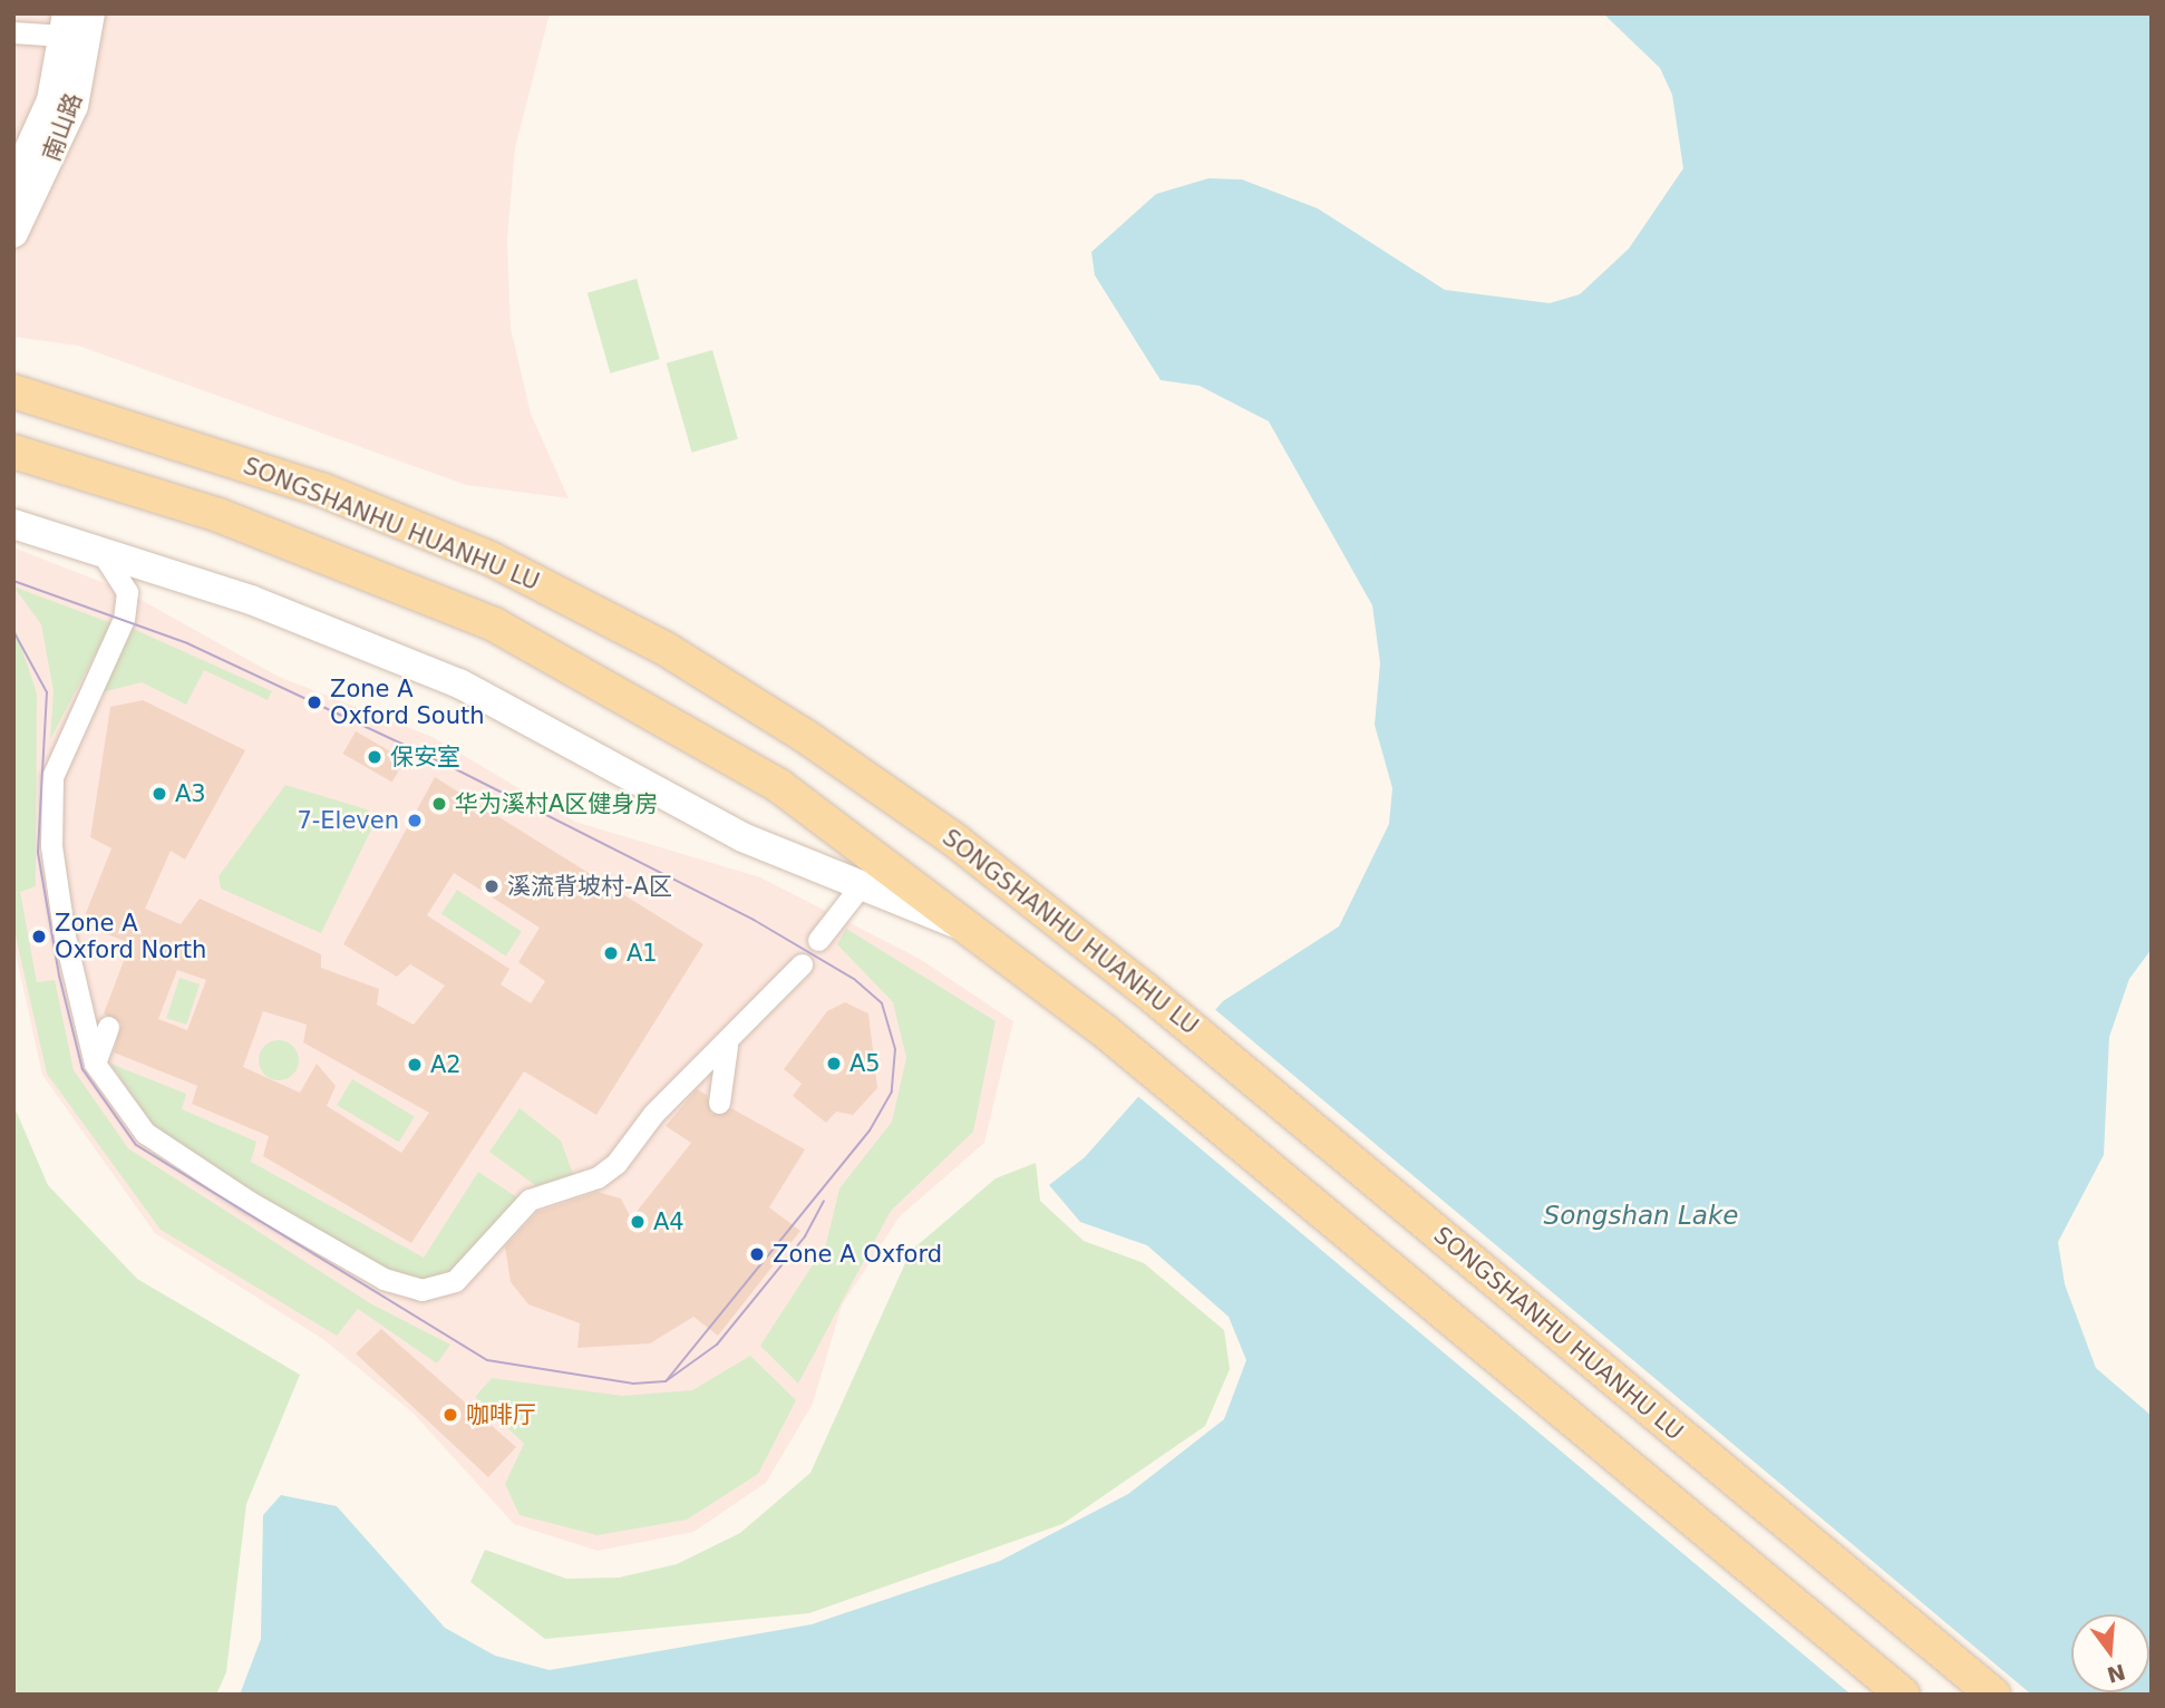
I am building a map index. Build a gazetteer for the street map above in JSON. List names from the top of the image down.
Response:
{
  "streets": {
    "main road": ["南山路", "SONGSHANHU HUANHU LU"]
  },
  "water": ["Songshan Lake"],
  "places": [
    "Zone A Oxford South",
    "保安室",
    "A3",
    "华为溪村A区健身房",
    "7-Eleven",
    "溪流背坡村-A区",
    "Zone A Oxford North",
    "A1",
    "A5",
    "A2",
    "A4",
    "Zone A Oxford",
    "咖啡厅"
  ],
  "north": "bottom"
}
